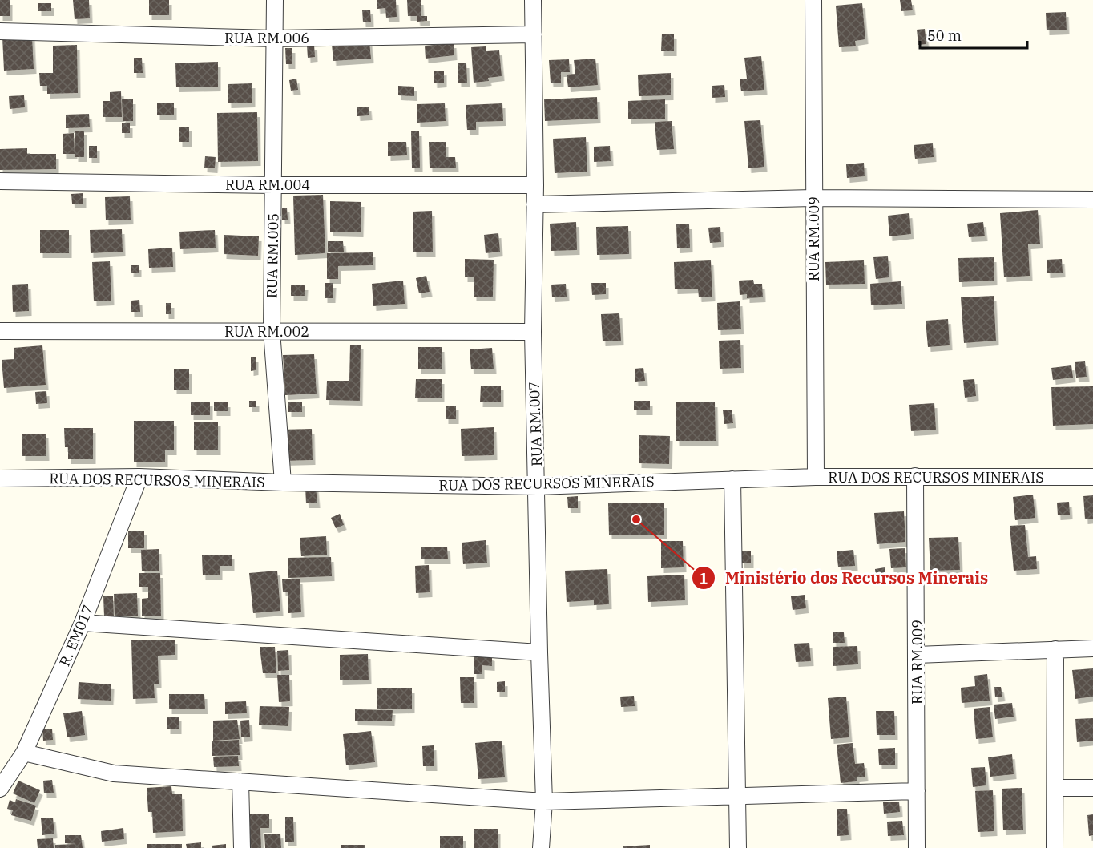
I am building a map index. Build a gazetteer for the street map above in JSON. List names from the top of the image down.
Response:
{
  "streets": {
    "street": [
      "RUA RM.006",
      "RUA RM.004",
      "RUA RM.009",
      "RUA RM.005",
      "RUA RM.002",
      "RUA RM.007",
      "RUA DOS RECURSOS MINERAIS",
      "R. EM017"
    ]
  },
  "crossings": [
    ["RUA RM.006", "RUA RM.005"],
    ["RUA RM.006", "RUA RM.007"],
    ["RUA RM.004", "RUA RM.005"],
    ["RUA RM.004", "RUA RM.007"],
    ["RUA RM.009", "RUA DOS RECURSOS MINERAIS"],
    ["RUA RM.005", "RUA RM.002"],
    ["RUA RM.005", "RUA DOS RECURSOS MINERAIS"],
    ["RUA RM.002", "RUA RM.007"],
    ["RUA RM.007", "RUA DOS RECURSOS MINERAIS"],
    ["RUA DOS RECURSOS MINERAIS", "R. EM017"]
  ],
  "places": ["Ministério dos Recursos Minerais"],
  "scale_bar": "50 m"
}
